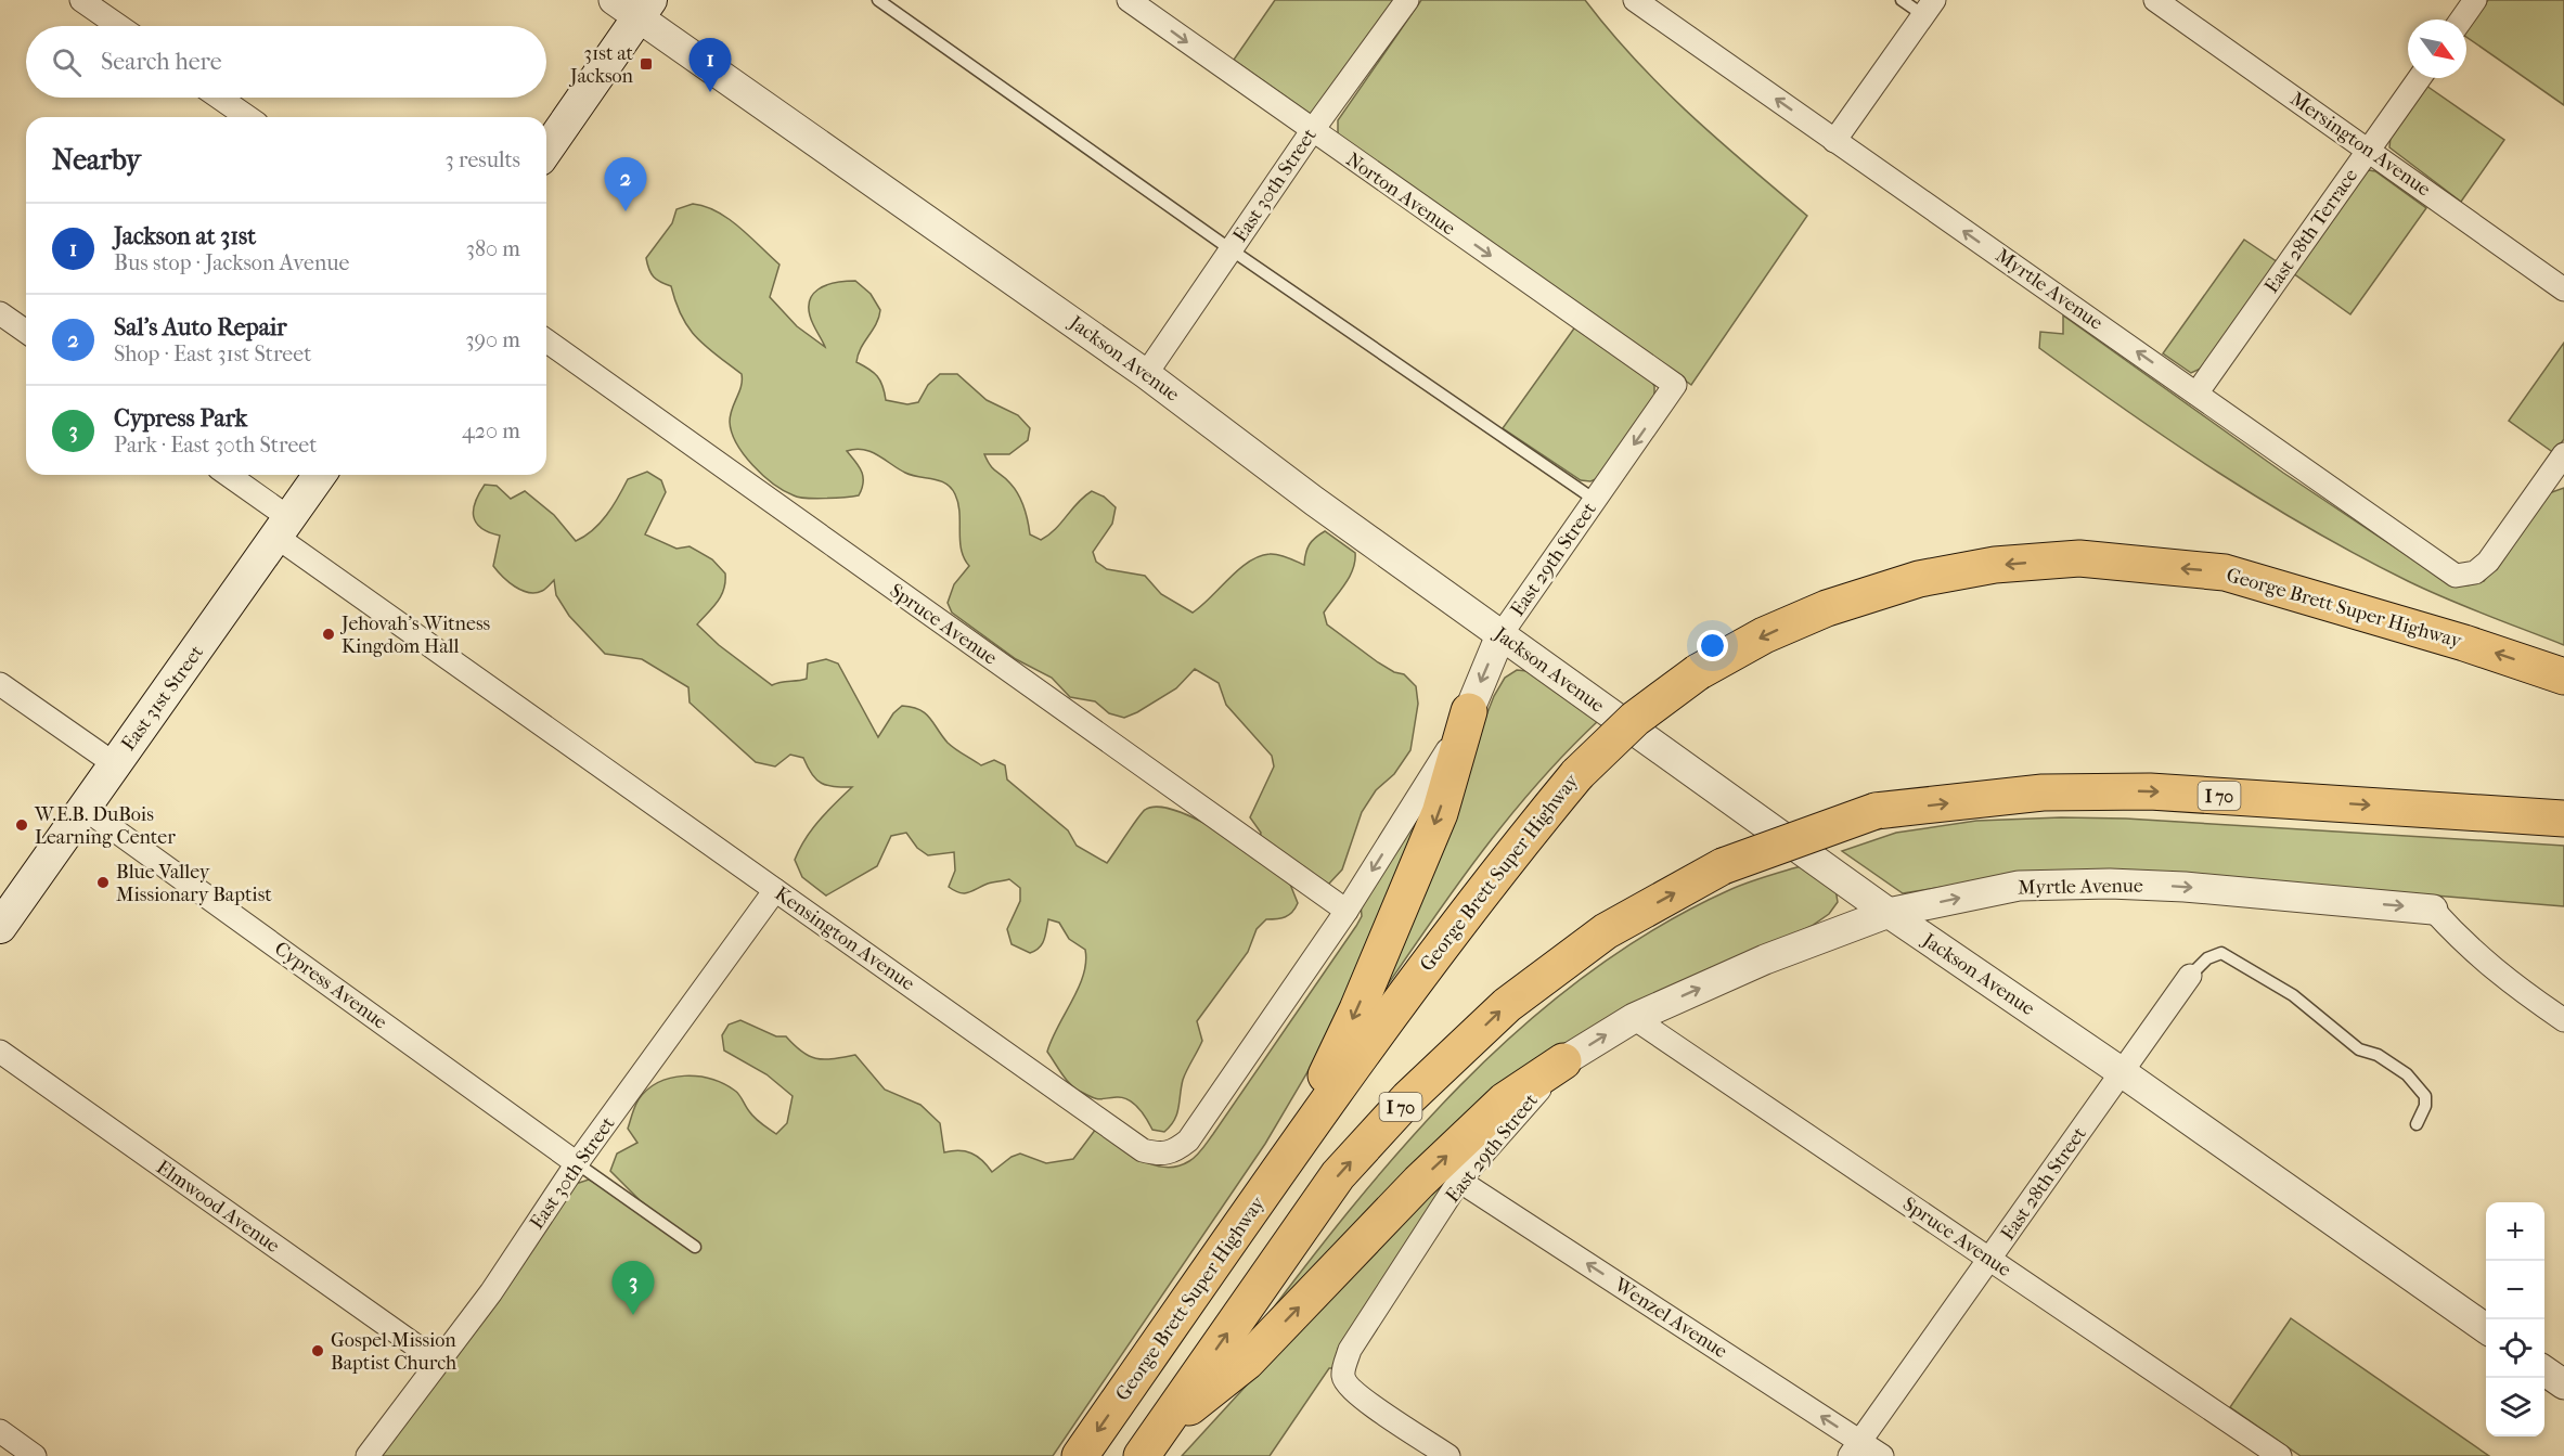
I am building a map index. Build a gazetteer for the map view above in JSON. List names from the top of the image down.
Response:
{
  "streets": {
    "highway": ["George Brett Super Highway", "I 70"],
    "main road": ["East 31st Street"],
    "street": [
      "Mersington Avenue",
      "East 30th Street",
      "Norton Avenue",
      "East 28th Terrace",
      "Myrtle Avenue",
      "Jackson Avenue",
      "East 29th Street",
      "Spruce Avenue",
      "Kensington Avenue",
      "Cypress Avenue",
      "East 28th Street",
      "Elmwood Avenue",
      "Wenzel Avenue"
    ]
  },
  "crossings": [
    ["Mersington Avenue", "East 28th Terrace"],
    ["East 30th Street", "Norton Avenue"],
    ["East 30th Street", "Jackson Avenue"],
    ["East 30th Street", "Kensington Avenue"],
    ["East 30th Street", "Cypress Avenue"],
    ["East 30th Street", "Elmwood Avenue"],
    ["Norton Avenue", "East 29th Street"],
    ["East 28th Terrace", "Myrtle Avenue"],
    ["Myrtle Avenue", "Jackson Avenue"],
    ["Myrtle Avenue", "East 29th Street"],
    ["Myrtle Avenue", "Spruce Avenue"],
    ["Jackson Avenue", "East 29th Street"],
    ["Jackson Avenue", "East 28th Street"],
    ["East 29th Street", "Spruce Avenue"],
    ["East 29th Street", "Kensington Avenue"],
    ["East 29th Street", "Wenzel Avenue"],
    ["Spruce Avenue", "Kensington Avenue"],
    ["Spruce Avenue", "East 28th Street"],
    ["East 31st Street", "Kensington Avenue"],
    ["East 31st Street", "Cypress Avenue"],
    ["East 28th Street", "Wenzel Avenue"]
  ],
  "one_way": ["Norton Avenue", "Wenzel Avenue"],
  "places": {
    "transit": ["31st at Jackson"],
    "other": [
      "Jehovah's Witness Kingdom Hall",
      "W.E.B. DuBois Learning Center",
      "Blue Valley Missionary Baptist",
      "Gospel Mission Baptist Church"
    ]
  },
  "north": "bottom right",
  "page": {
    "search": "Search here",
    "pins": ["1", "2", "3"],
    "heading": ["Nearby", "3 results"],
    "list": [
      {
        "mark": "1",
        "name": "Jackson at 31st",
        "note": "Bus stop · Jackson Avenue",
        "value": "380 m"
      },
      {
        "mark": "2",
        "name": "Sal's Auto Repair",
        "note": "Shop · East 31st Street",
        "value": "390 m"
      },
      {
        "mark": "3",
        "name": "Cypress Park",
        "note": "Park · East 30th Street",
        "value": "420 m"
      }
    ],
    "map_buttons": ["+", "−"]
  }
}
